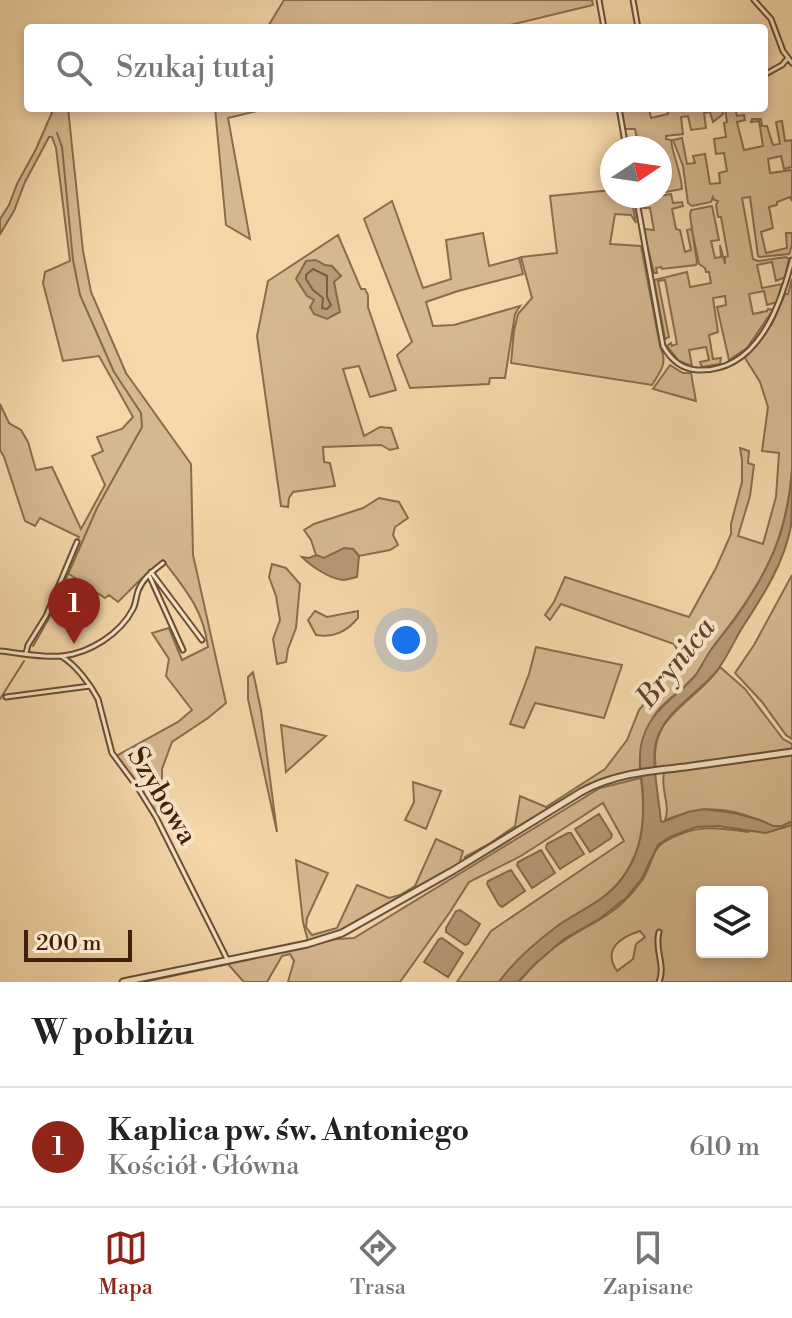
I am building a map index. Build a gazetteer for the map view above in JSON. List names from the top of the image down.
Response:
{
  "streets": {
    "street": ["Szybowa"]
  },
  "water": ["Brynica"],
  "scale_bar": "200 m",
  "north": "right",
  "page": {
    "search": "Szukaj tutaj",
    "pins": "1",
    "scale": "200 m",
    "heading": "W pobliżu",
    "list": [
      {
        "mark": "1",
        "name": "Kaplica pw. św. Antoniego",
        "note": "Kościół · Główna",
        "value": "610 m"
      }
    ],
    "nav": ["Mapa", "Trasa", "Zapisane"]
  }
}
